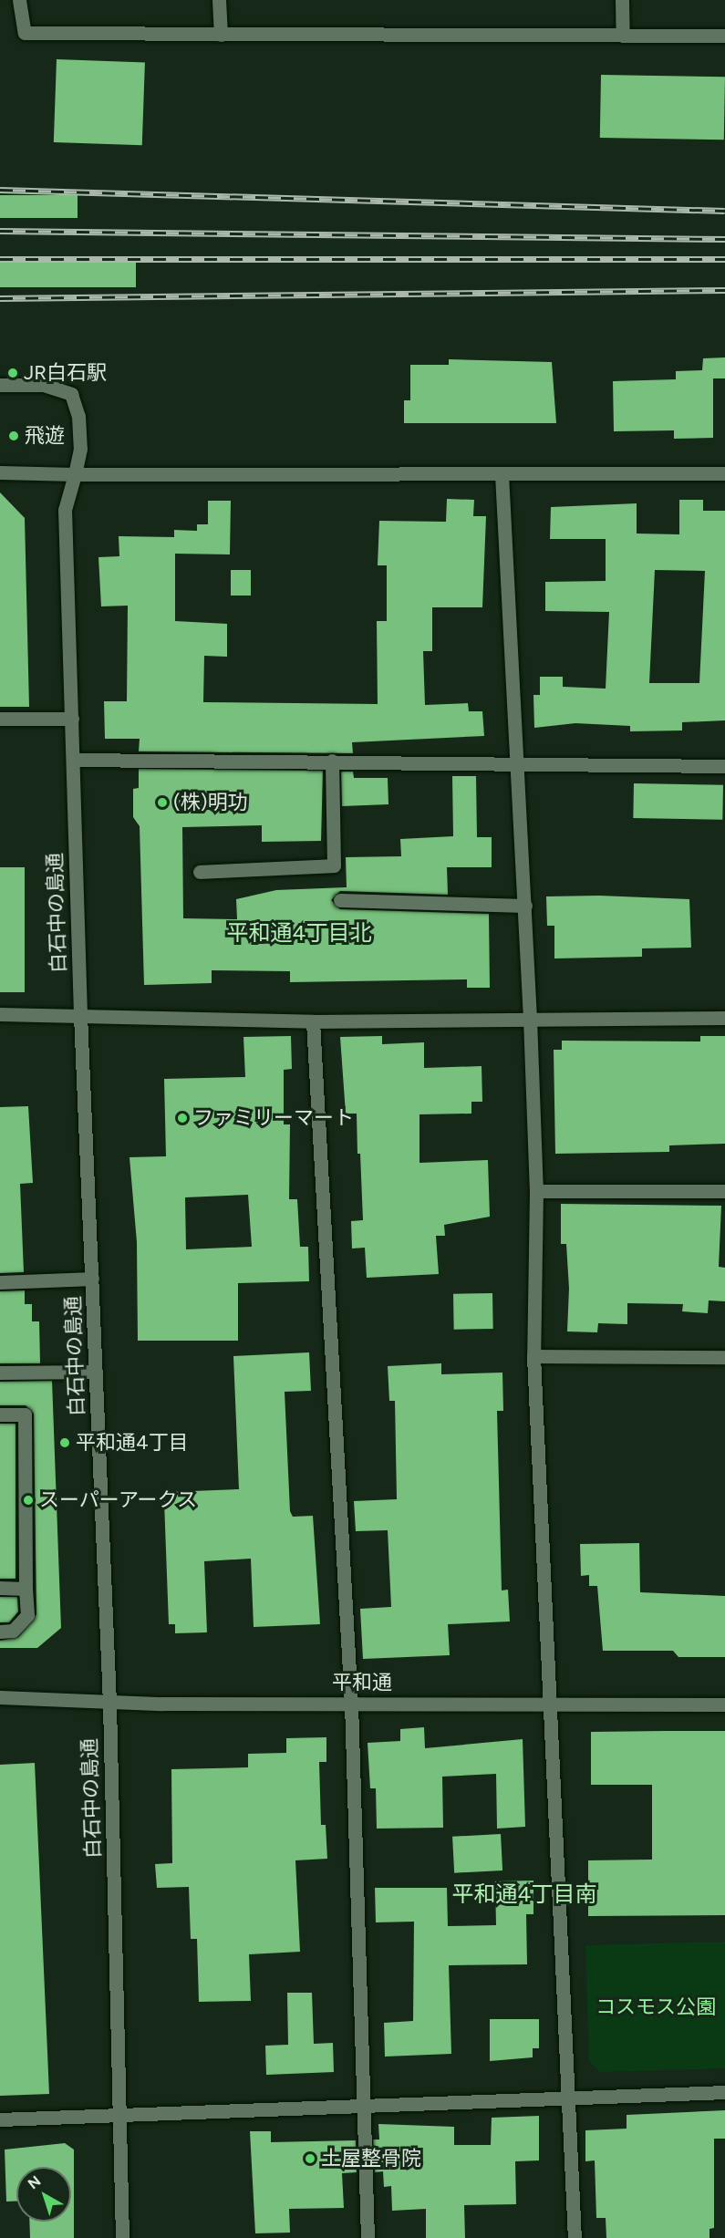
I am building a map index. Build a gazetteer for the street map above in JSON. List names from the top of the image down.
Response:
{
  "streets": {
    "street": ["白石中の島通", "平和通"]
  },
  "crossings": [
    ["白石中の島通", "平和通"]
  ],
  "districts": ["平和通4丁目北", "平和通4丁目南"],
  "parks": ["コスモス公園"],
  "places": [
    "JR白石駅",
    "飛遊",
    "(株)明功",
    "ファミリーマート",
    "平和通4丁目",
    "スーパーアークス",
    "土屋整骨院"
  ],
  "north": "top left"
}
